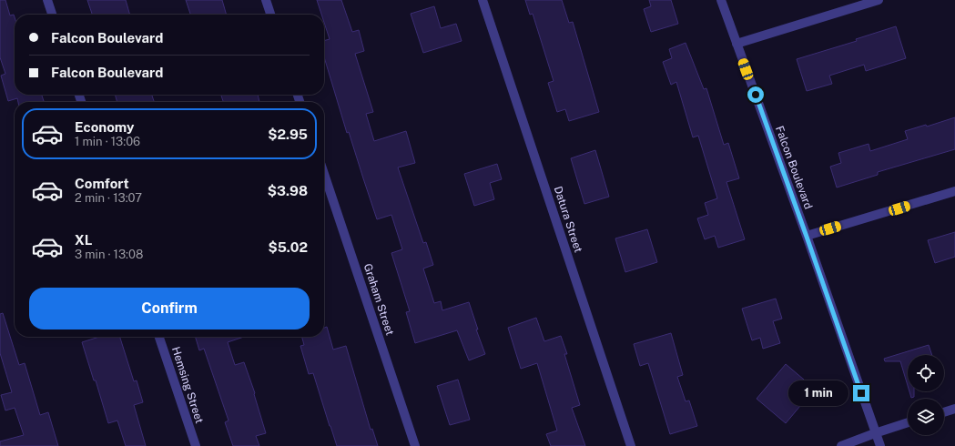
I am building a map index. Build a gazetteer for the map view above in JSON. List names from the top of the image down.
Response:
{
  "streets": {
    "street": [
      "Falcon Boulevard",
      "Datura Street",
      "Graham Street",
      "Hemsing Street"
    ]
  },
  "page": {
    "banner": ["Falcon Boulevard", "Falcon Boulevard"],
    "list": [
      {
        "name": "Economy",
        "note": "1 min · 13:06",
        "value": "$2.95"
      },
      {
        "name": "Comfort",
        "note": "2 min · 13:07",
        "value": "$3.98"
      },
      {
        "name": "XL",
        "note": "3 min · 13:08",
        "value": "$5.02"
      }
    ],
    "buttons": "Confirm",
    "bubble": "1 min"
  }
}
